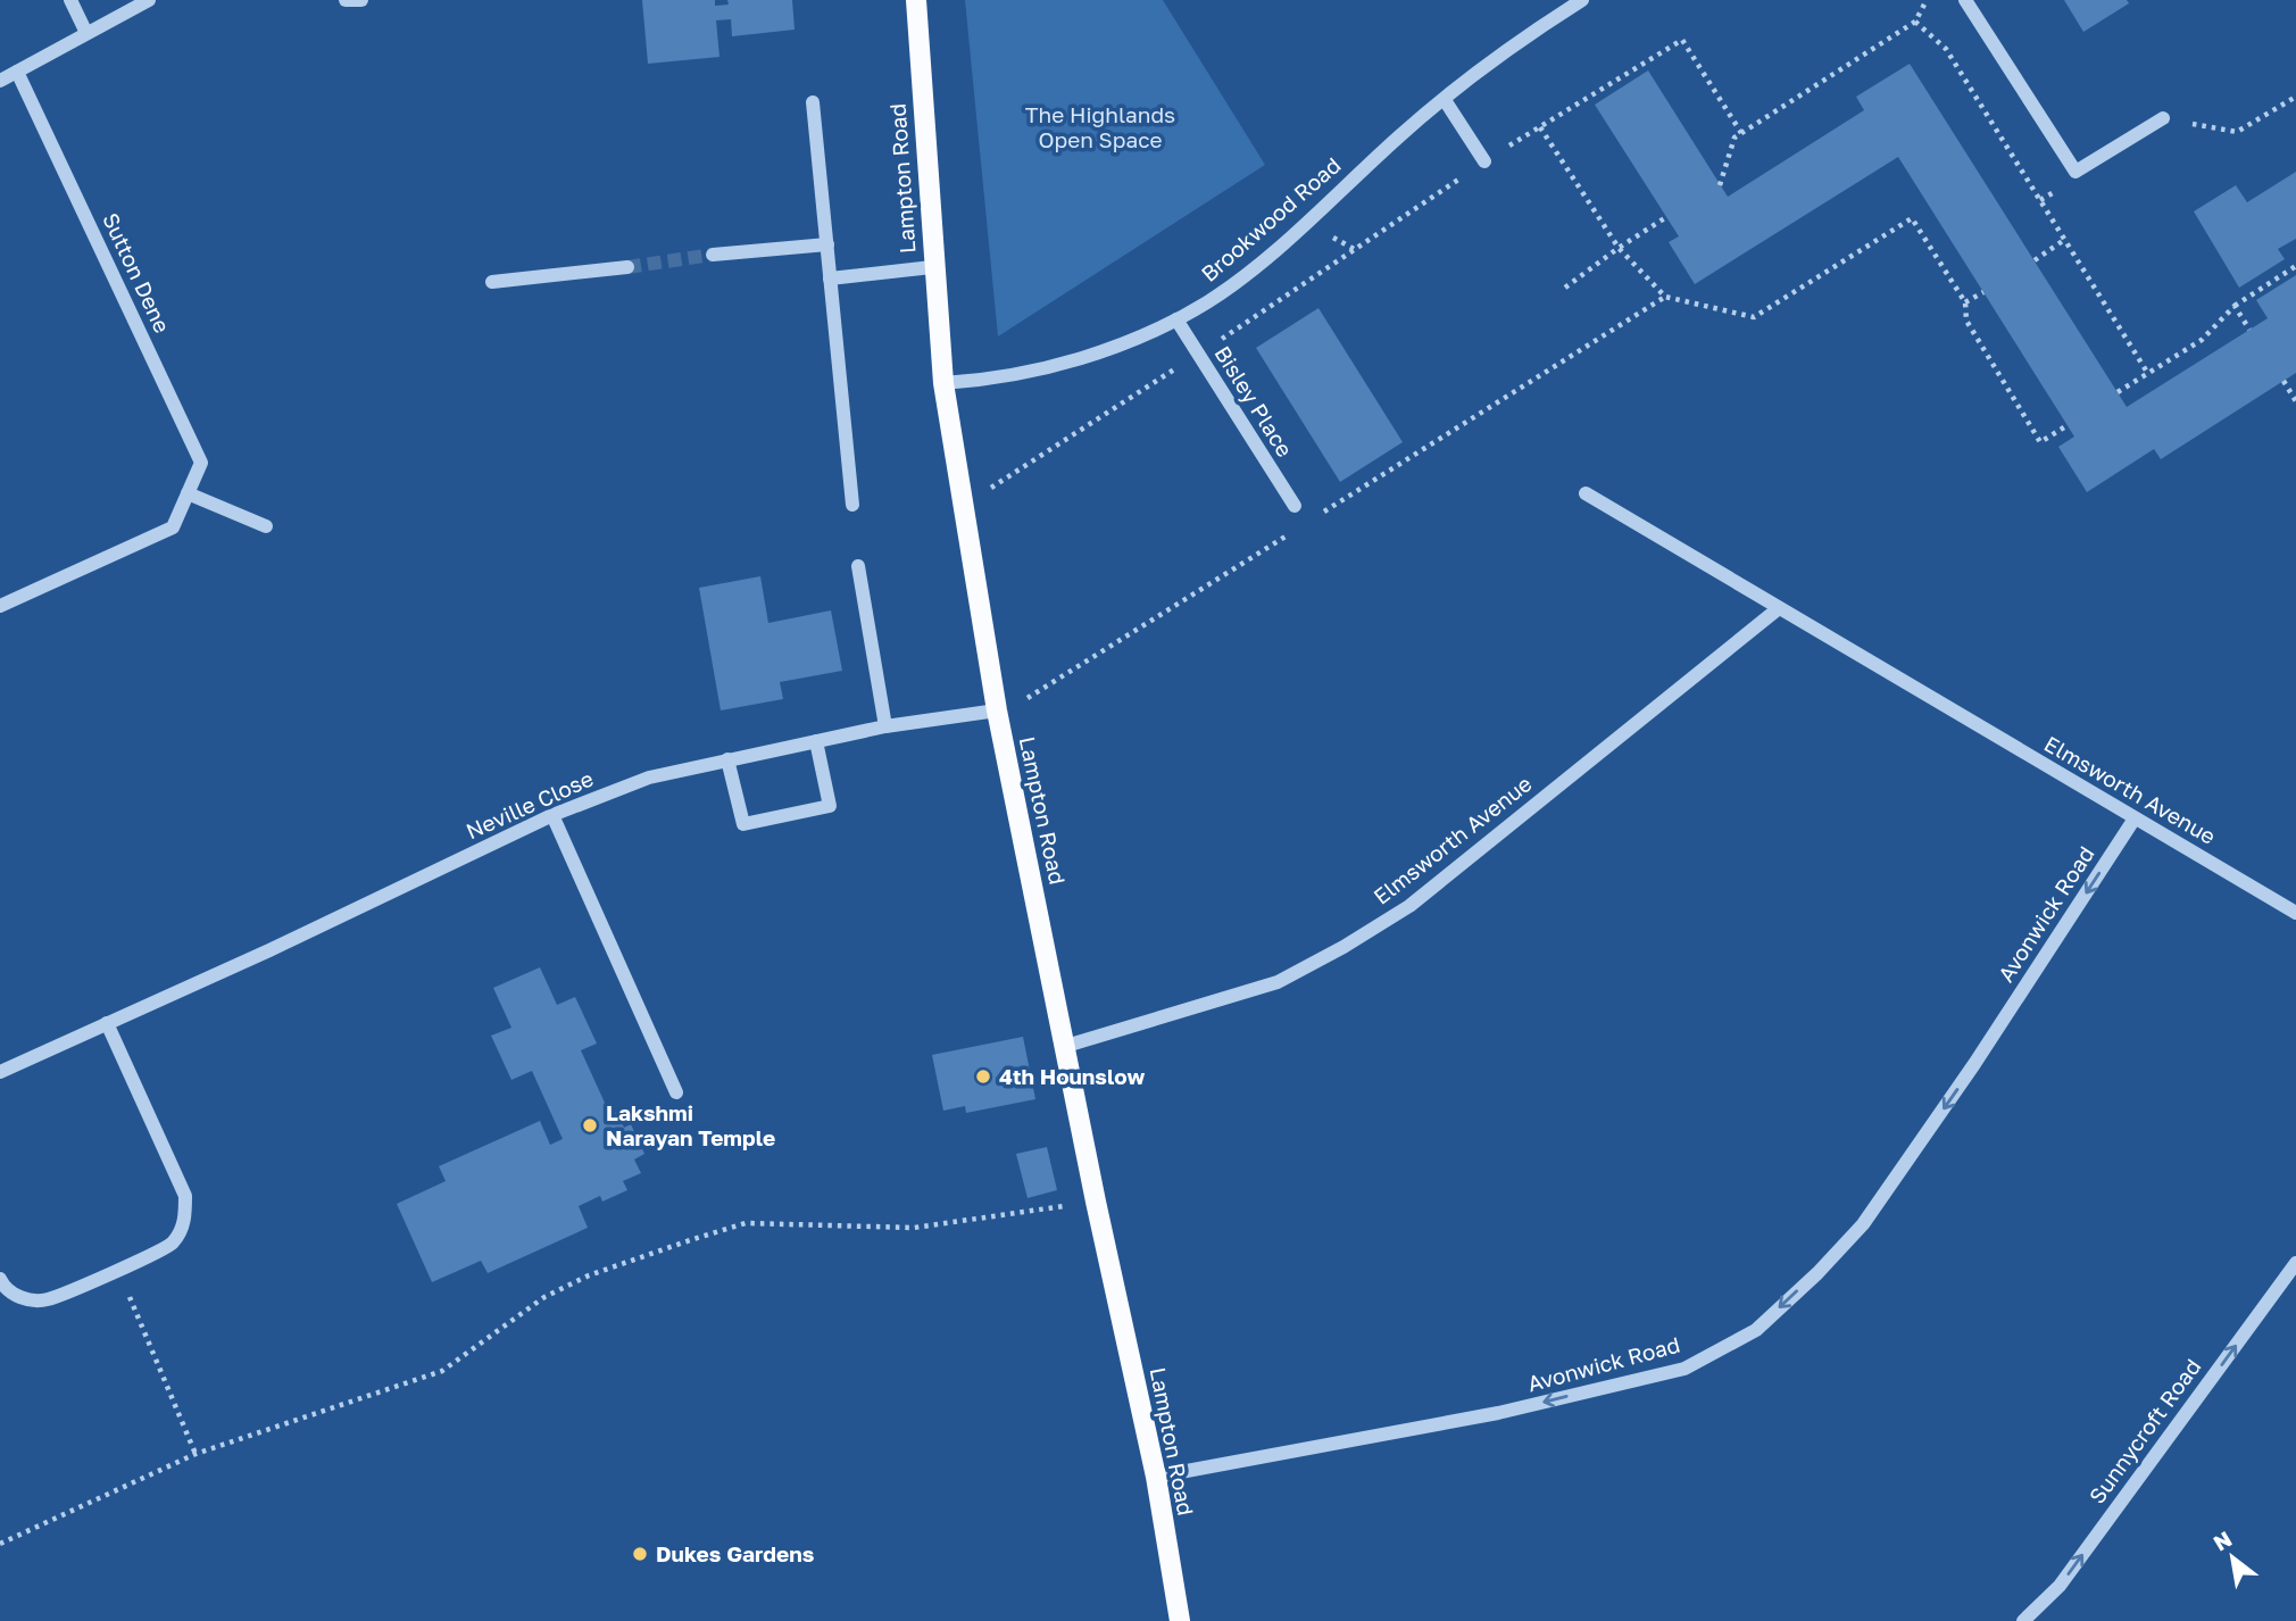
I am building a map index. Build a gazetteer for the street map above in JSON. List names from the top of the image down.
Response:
{
  "streets": {
    "main road": ["Lampton Road"],
    "street": [
      "Brookwood Road",
      "Sutton Dene",
      "Bisley Place",
      "Elmsworth Avenue",
      "Neville Close",
      "Avonwick Road",
      "Sunnycroft Road"
    ]
  },
  "crossings": [
    ["Lampton Road", "Brookwood Road"],
    ["Lampton Road", "Elmsworth Avenue"],
    ["Lampton Road", "Neville Close"],
    ["Lampton Road", "Avonwick Road"],
    ["Brookwood Road", "Bisley Place"],
    ["Elmsworth Avenue", "Avonwick Road"]
  ],
  "one_way": ["Avonwick Road", "Sunnycroft Road"],
  "parks": ["The Highlands Open Space"],
  "places": ["4th Hounslow", "Lakshmi Narayan Temple", "Dukes Gardens"],
  "north": "top left"
}
